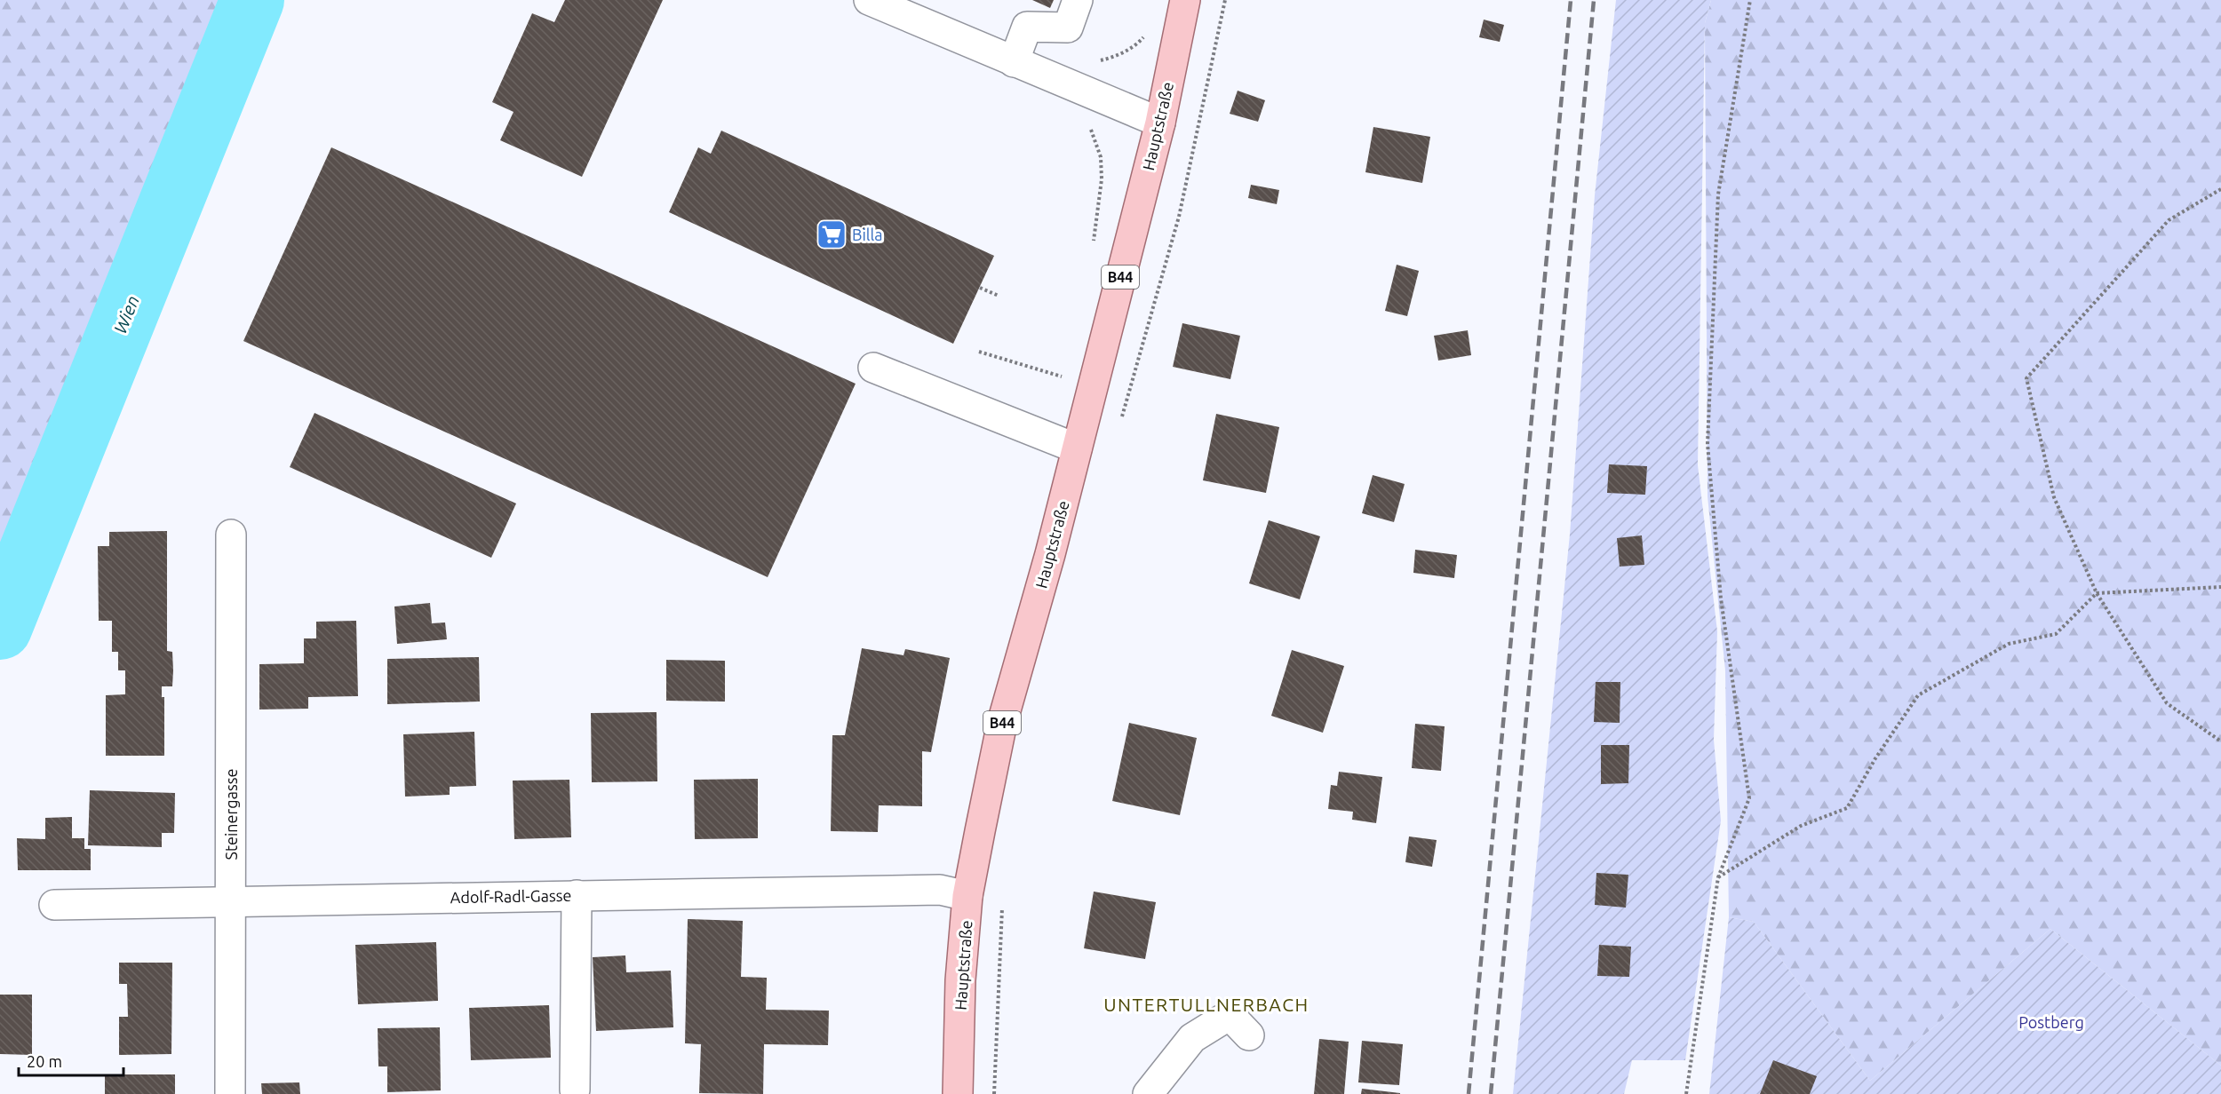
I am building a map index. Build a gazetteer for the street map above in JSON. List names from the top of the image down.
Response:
{
  "streets": {
    "main road": ["Hauptstraße", "B44"],
    "street": ["Steinergasse", "Adolf-Radl-Gasse"]
  },
  "crossings": [
    ["Hauptstraße", "Adolf-Radl-Gasse"],
    ["Steinergasse", "Adolf-Radl-Gasse"]
  ],
  "districts": ["UNTERTULLNERBACH"],
  "water": ["Wien"],
  "parks": ["Postberg"],
  "places": {
    "supermarket": ["Billa"]
  },
  "scale_bar": "20 m"
}
